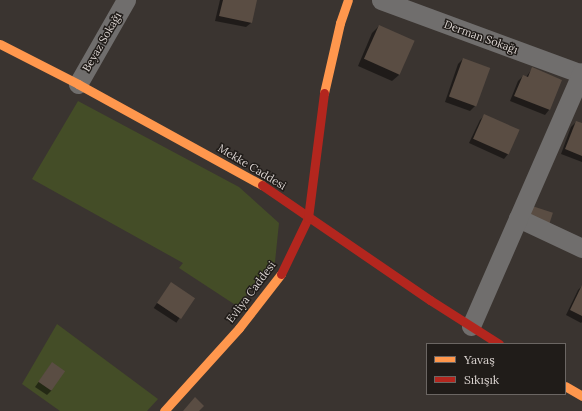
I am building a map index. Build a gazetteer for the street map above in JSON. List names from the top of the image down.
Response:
{
  "streets": {
    "street": [
      "Derman Sokağı",
      "Beyaz Sokağı",
      "Mekke Caddesi",
      "Evliya Caddesi"
    ]
  },
  "crossings": [
    ["Beyaz Sokağı", "Mekke Caddesi"],
    ["Mekke Caddesi", "Evliya Caddesi"]
  ],
  "legend": ["Yavaş", "Sıkışık"]
}
